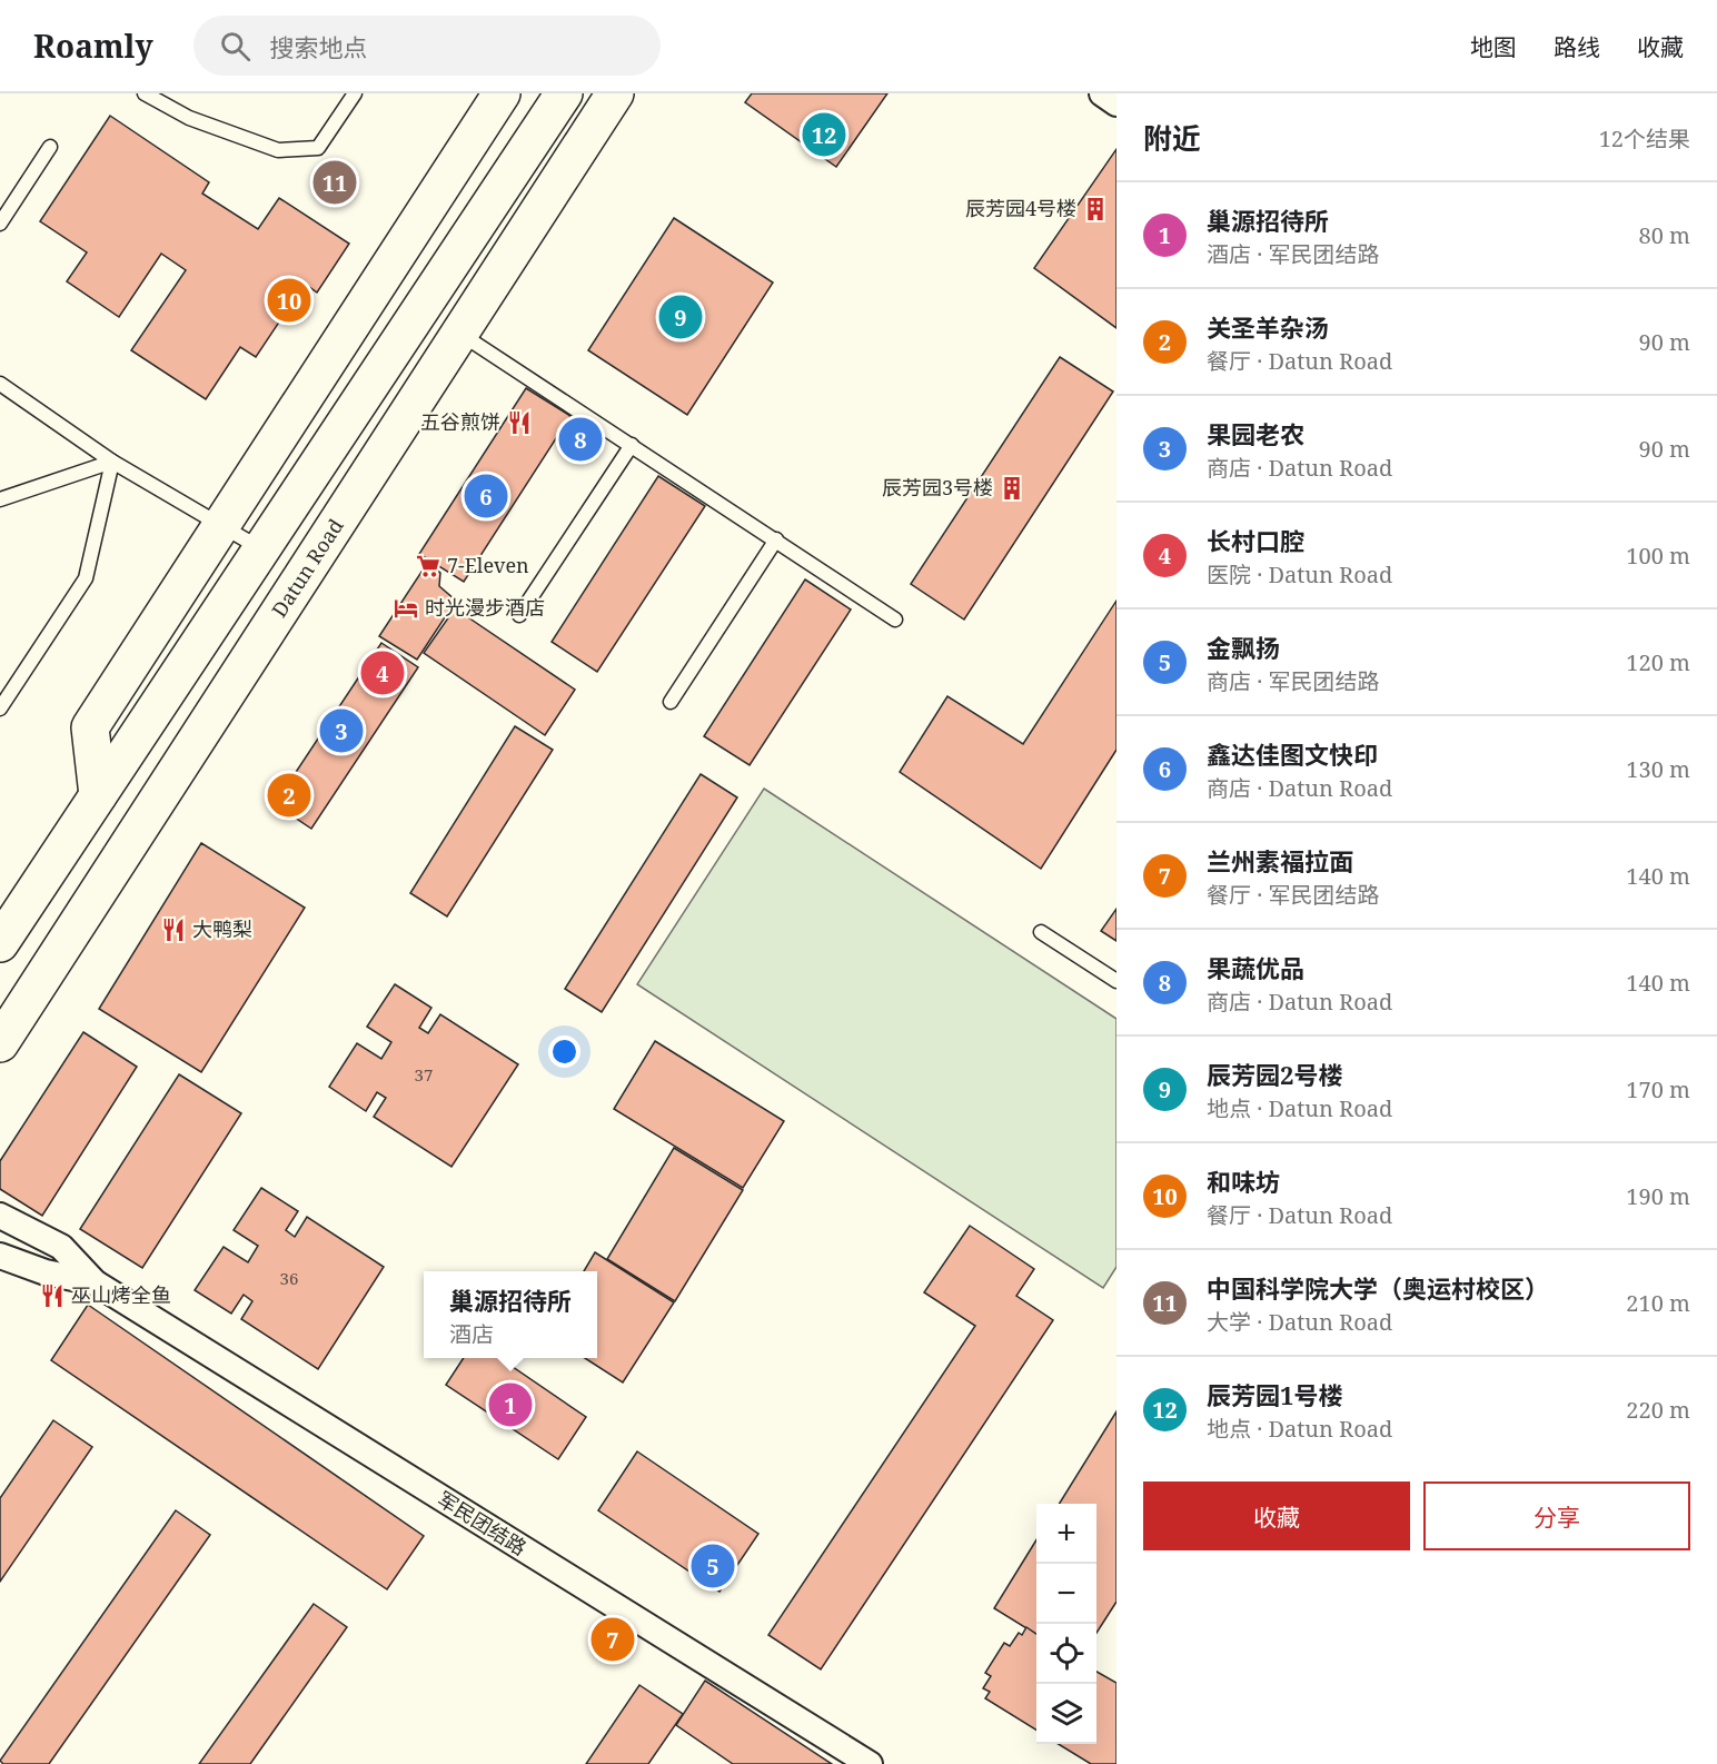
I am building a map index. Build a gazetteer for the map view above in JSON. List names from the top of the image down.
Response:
{
  "streets": {
    "main road": ["Datun Road"],
    "street": ["军民团结路"]
  },
  "places": {
    "building": ["辰芳园4号楼", "辰芳园3号楼"],
    "restaurant": ["五谷煎饼", "大鸭梨", "巫山烤全鱼"],
    "supermarket": ["7-Eleven"],
    "hotel": ["时光漫步酒店"]
  },
  "house_numbers": ["37", "36"],
  "page": {
    "header": "Roamly",
    "search": "搜索地点",
    "nav": ["地图", "路线", "收藏"],
    "heading": ["附近", "12个结果"],
    "pins": [
      "12",
      "11",
      "10",
      "9",
      "8",
      "6",
      "4",
      "3",
      "2",
      "1",
      "5",
      "7"
    ],
    "list": [
      {
        "mark": "1",
        "name": "巢源招待所",
        "note": "酒店 · 军民团结路",
        "value": "80 m"
      },
      {
        "mark": "2",
        "name": "关圣羊杂汤",
        "note": "餐厅 · Datun Road",
        "value": "90 m"
      },
      {
        "mark": "3",
        "name": "果园老农",
        "note": "商店 · Datun Road",
        "value": "90 m"
      },
      {
        "mark": "4",
        "name": "长村口腔",
        "note": "医院 · Datun Road",
        "value": "100 m"
      },
      {
        "mark": "5",
        "name": "金飘扬",
        "note": "商店 · 军民团结路",
        "value": "120 m"
      },
      {
        "mark": "6",
        "name": "鑫达佳图文快印",
        "note": "商店 · Datun Road",
        "value": "130 m"
      },
      {
        "mark": "7",
        "name": "兰州素福拉面",
        "note": "餐厅 · 军民团结路",
        "value": "140 m"
      },
      {
        "mark": "8",
        "name": "果蔬优品",
        "note": "商店 · Datun Road",
        "value": "140 m"
      },
      {
        "mark": "9",
        "name": "辰芳园2号楼",
        "note": "地点 · Datun Road",
        "value": "170 m"
      },
      {
        "mark": "10",
        "name": "和味坊",
        "note": "餐厅 · Datun Road",
        "value": "190 m"
      },
      {
        "mark": "11",
        "name": "中国科学院大学（奥运村校区）",
        "note": "大学 · Datun Road",
        "value": "210 m"
      },
      {
        "mark": "12",
        "name": "辰芳园1号楼",
        "note": "地点 · Datun Road",
        "value": "220 m"
      }
    ],
    "popup": ["巢源招待所", "酒店"],
    "buttons": ["收藏", "分享"],
    "map_buttons": ["+", "−"]
  }
}
